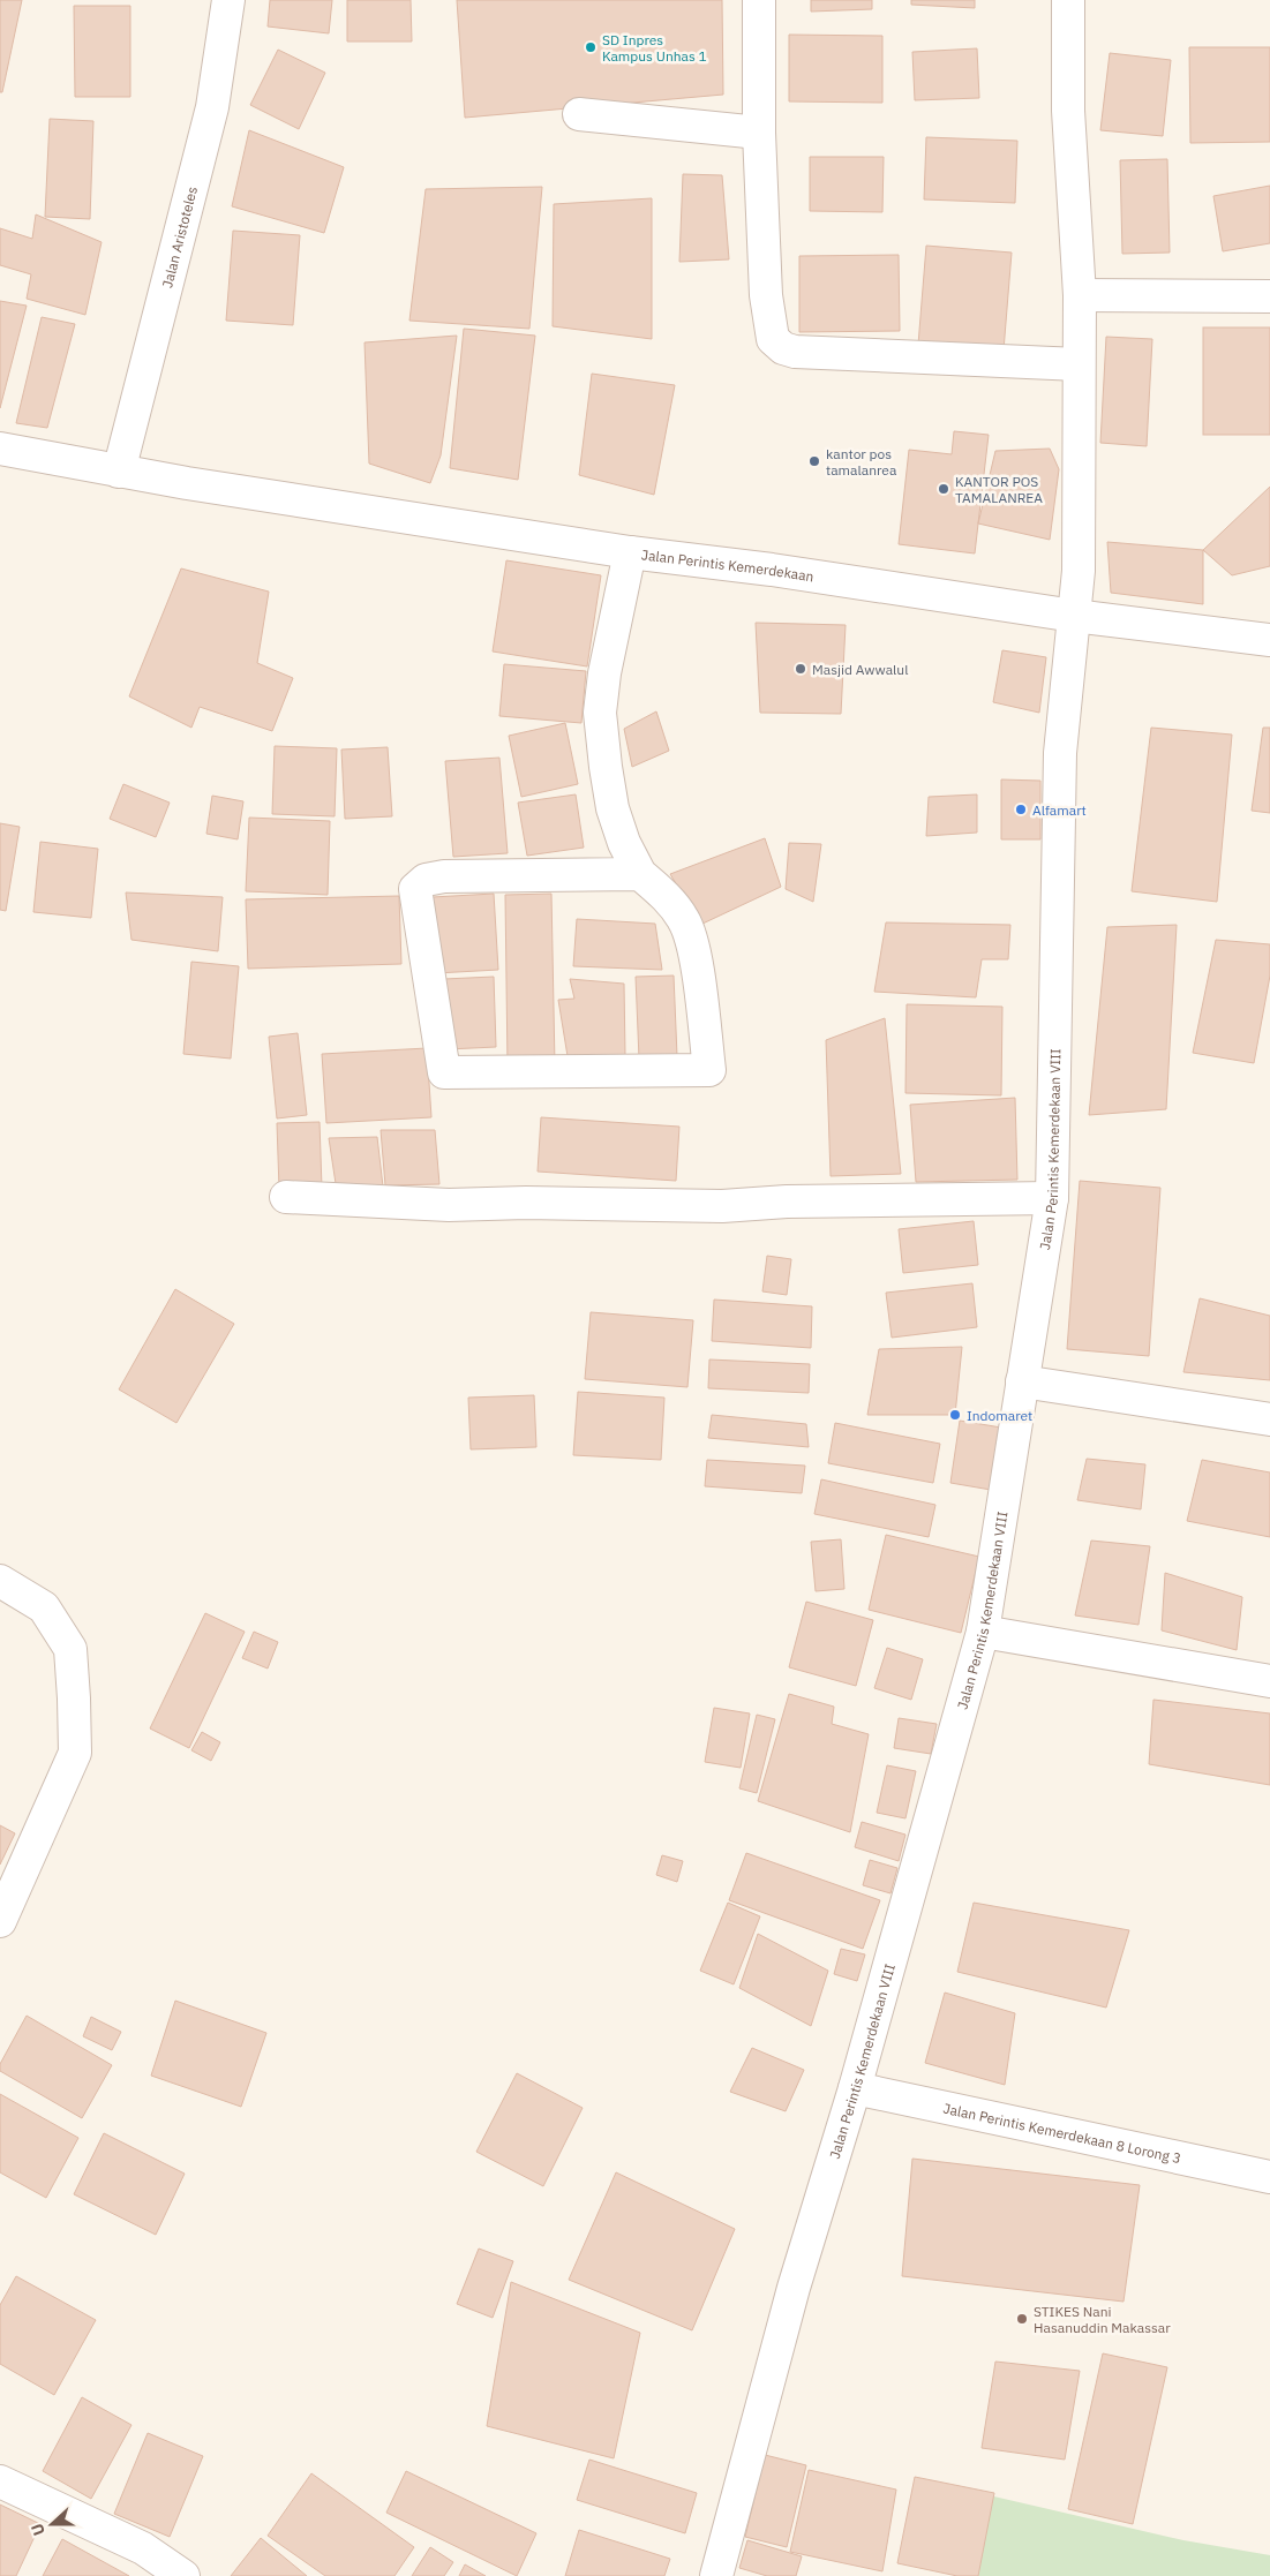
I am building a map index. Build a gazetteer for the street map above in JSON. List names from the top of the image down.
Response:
{
  "streets": {
    "street": [
      "Jalan Aristoteles",
      "Jalan Perintis Kemerdekaan",
      "Jalan Perintis Kemerdekaan VIII",
      "Jalan Perintis Kemerdekaan 8 Lorong 3"
    ]
  },
  "crossings": [
    ["Jalan Aristoteles", "Jalan Perintis Kemerdekaan"],
    ["Jalan Perintis Kemerdekaan", "Jalan Perintis Kemerdekaan VIII"],
    ["Jalan Perintis Kemerdekaan VIII", "Jalan Perintis Kemerdekaan 8 Lorong 3"]
  ],
  "places": [
    "SD Inpres Kampus Unhas 1",
    "kantor pos tamalanrea",
    "KANTOR POS TAMALANREA",
    "Masjid Awwalul",
    "Alfamart",
    "Indomaret",
    "STIKES Nani Hasanuddin Makassar"
  ],
  "north": "left"
}
